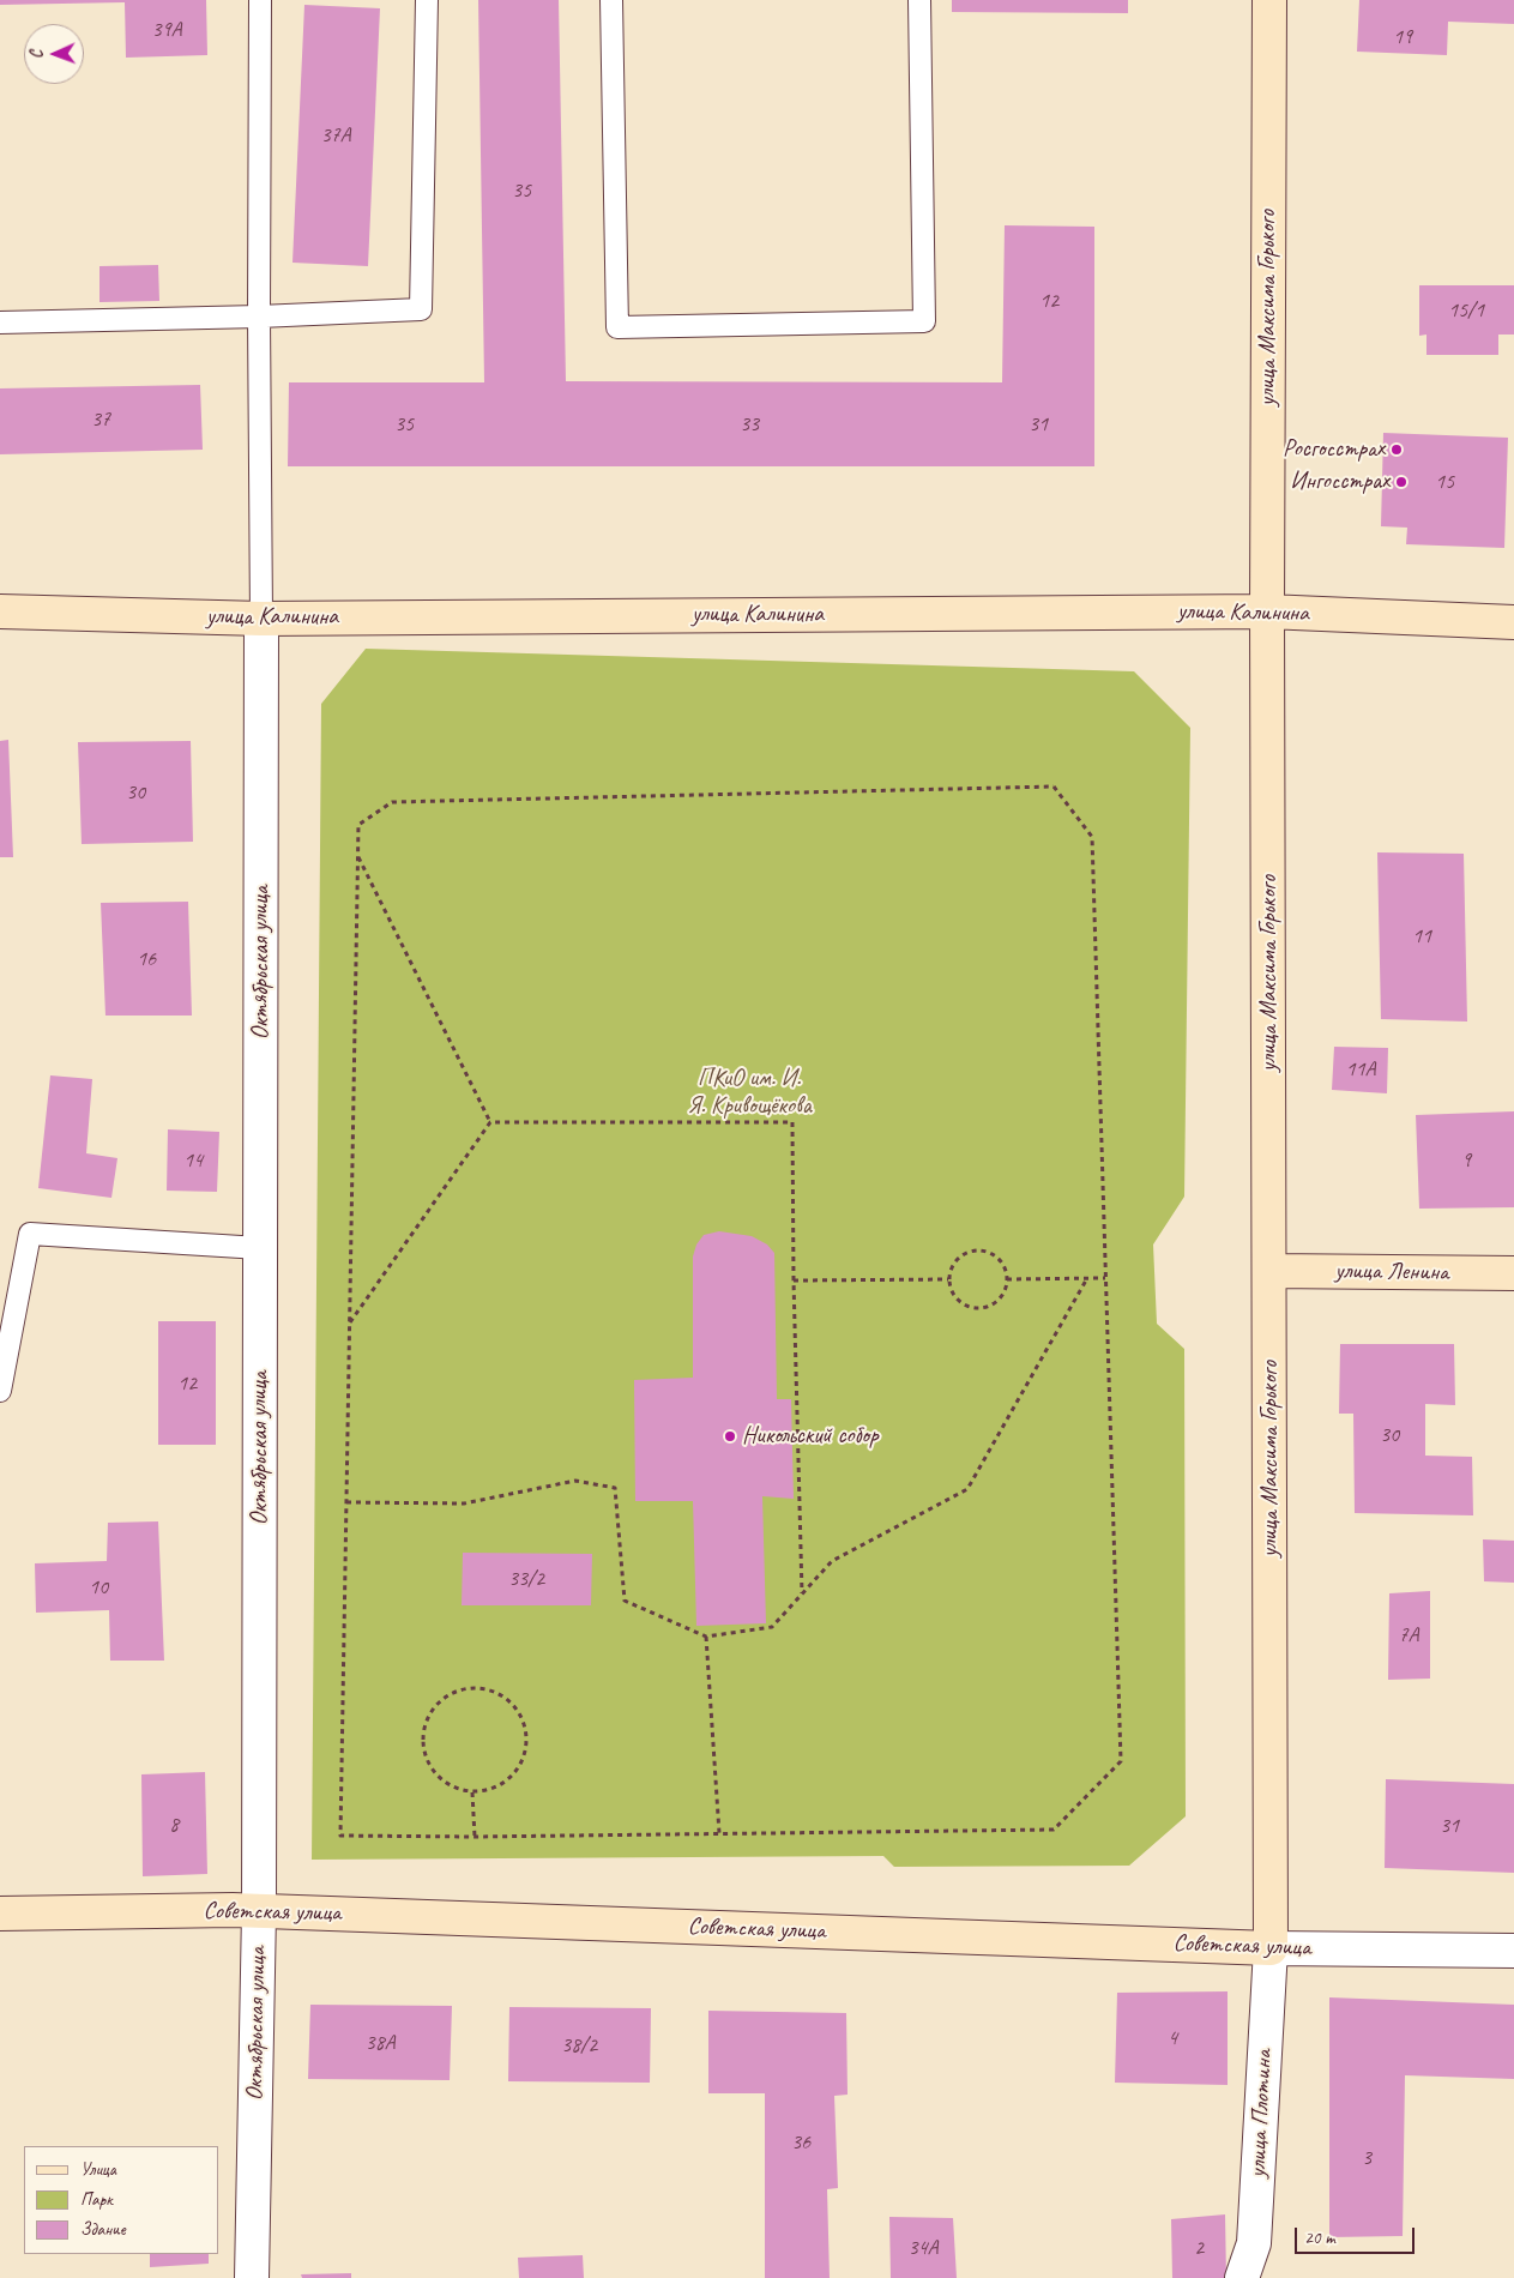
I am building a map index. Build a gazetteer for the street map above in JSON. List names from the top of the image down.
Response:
{
  "streets": {
    "street": [
      "улица Максима Горького",
      "улица Калинина",
      "Октябрьская улица",
      "улица Ленина",
      "Советская улица",
      "улица Плотина"
    ]
  },
  "crossings": [
    ["улица Максима Горького", "улица Калинина"],
    ["улица Максима Горького", "улица Ленина"],
    ["улица Максима Горького", "Советская улица"],
    ["улица Максима Горького", "улица Плотина"],
    ["улица Калинина", "Октябрьская улица"],
    ["Октябрьская улица", "Советская улица"],
    ["Советская улица", "улица Плотина"]
  ],
  "parks": ["ПКиО им. И. Я. Кривощёкова"],
  "places": ["Росгосстрах", "Ингосстрах", "Никольский собор"],
  "house_numbers": [
    "39А",
    "19",
    "37А",
    "35",
    "12",
    "15/1",
    "37",
    "35",
    "33",
    "31",
    "15",
    "30",
    "11",
    "16",
    "11А",
    "14",
    "9",
    "12",
    "30",
    "33/2",
    "10",
    "7А",
    "8",
    "31",
    "4",
    "38А",
    "38/2",
    "36",
    "3",
    "34А",
    "2"
  ],
  "legend": ["Улица", "Парк", "Здание"],
  "scale_bar": "20 m",
  "north": "left"
}
